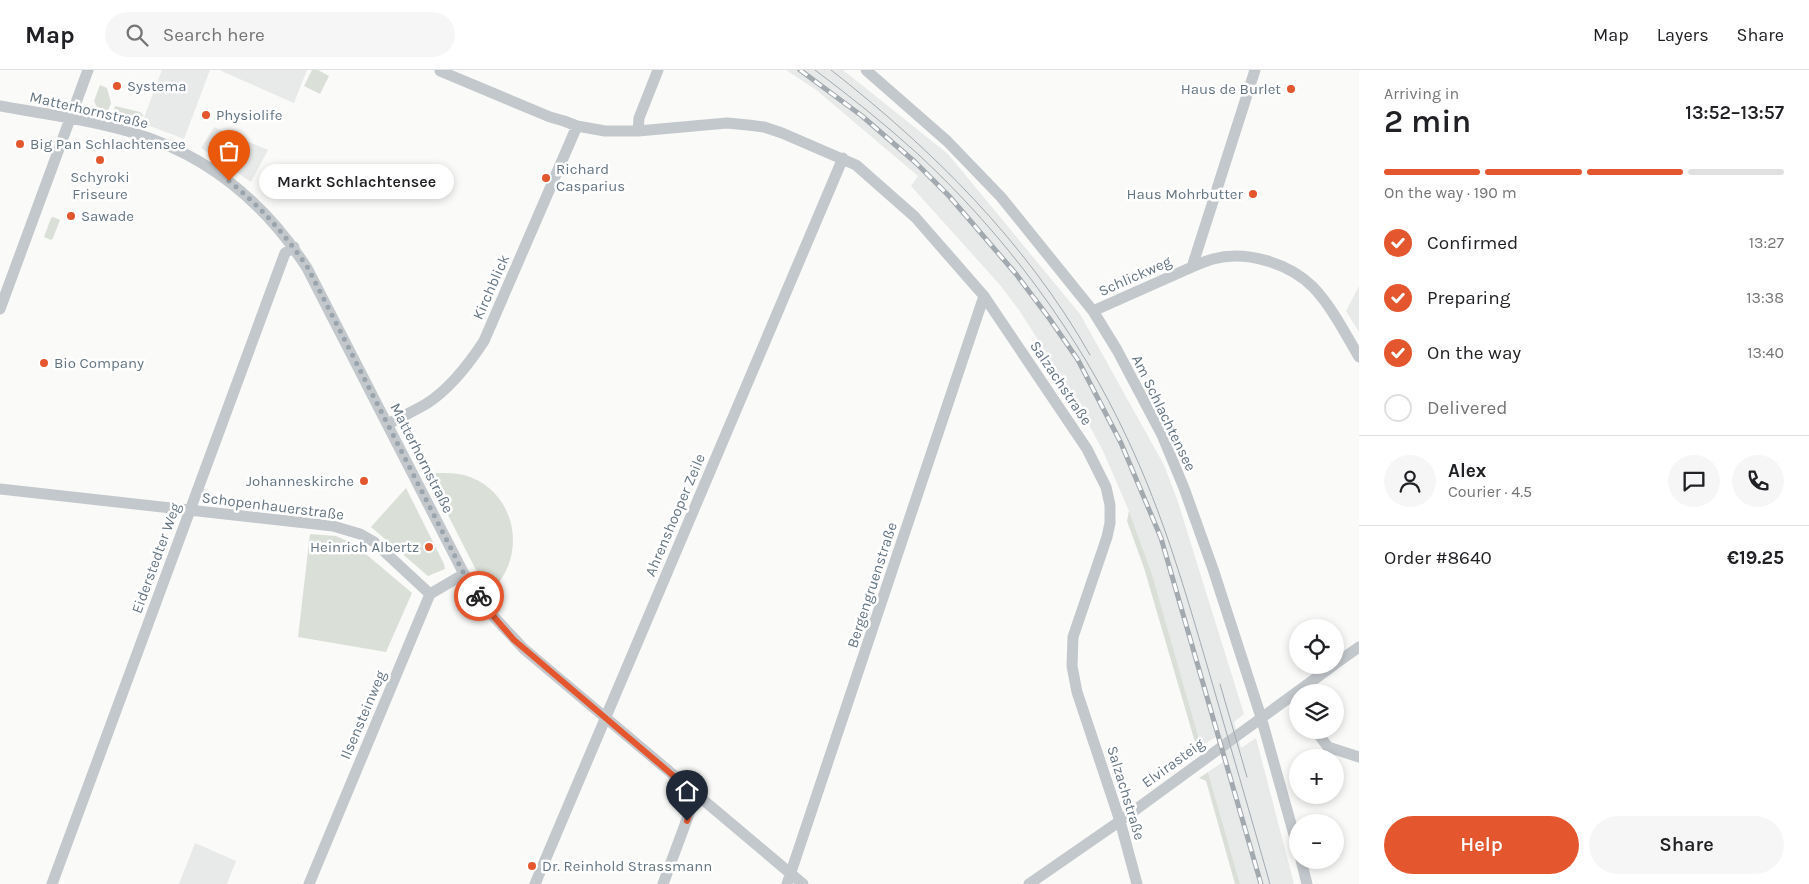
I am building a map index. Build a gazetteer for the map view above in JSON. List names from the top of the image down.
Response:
{
  "streets": {
    "street": [
      "Matterhornstraße",
      "Schlickweg",
      "Kirchblick",
      "Salzachstraße",
      "Am Schlachtensee",
      "Schopenhauerstraße",
      "Ahrenshooper Zeile",
      "Eiderstedter Weg",
      "Bergengruenstraße",
      "Ilsensteinweg",
      "Elvirasteig"
    ]
  },
  "crossings": [
    ["Matterhornstraße", "Kirchblick"],
    ["Matterhornstraße", "Ahrenshooper Zeile"],
    ["Matterhornstraße", "Eiderstedter Weg"],
    ["Matterhornstraße", "Bergengruenstraße"],
    ["Schlickweg", "Am Schlachtensee"],
    ["Kirchblick", "Salzachstraße"],
    ["Salzachstraße", "Ahrenshooper Zeile"],
    ["Salzachstraße", "Bergengruenstraße"],
    ["Salzachstraße", "Elvirasteig"],
    ["Am Schlachtensee", "Elvirasteig"],
    ["Schopenhauerstraße", "Eiderstedter Weg"],
    ["Schopenhauerstraße", "Ilsensteinweg"]
  ],
  "places": [
    "Systema",
    "Haus de Burlet",
    "Physiolife",
    "Big Pan Schlachtensee",
    "Schyroki Friseure",
    "Richard Casparius",
    "Markt Schlachtensee",
    "Haus Mohrbutter",
    "Sawade",
    "Bio Company",
    "Johanneskirche",
    "Heinrich Albertz",
    "Dr. Reinhold Strassmann"
  ],
  "page": {
    "header": "Map",
    "search": "Search here",
    "nav": ["Map", "Layers", "Share"],
    "heading": ["2 min", "Arriving in", "13:52–13:57"],
    "panel": [
      "Alex",
      "Courier · 4.5",
      "Order #8640",
      "€19.25"
    ],
    "bar": "On the way · 190 m",
    "bubble": "Markt Schlachtensee",
    "list": [
      ["Confirmed", "13:27"],
      ["Preparing", "13:38"],
      ["On the way", "13:40"],
      "Delivered"
    ],
    "map_buttons": ["+", "−"],
    "buttons": ["Help", "Share"]
  }
}
